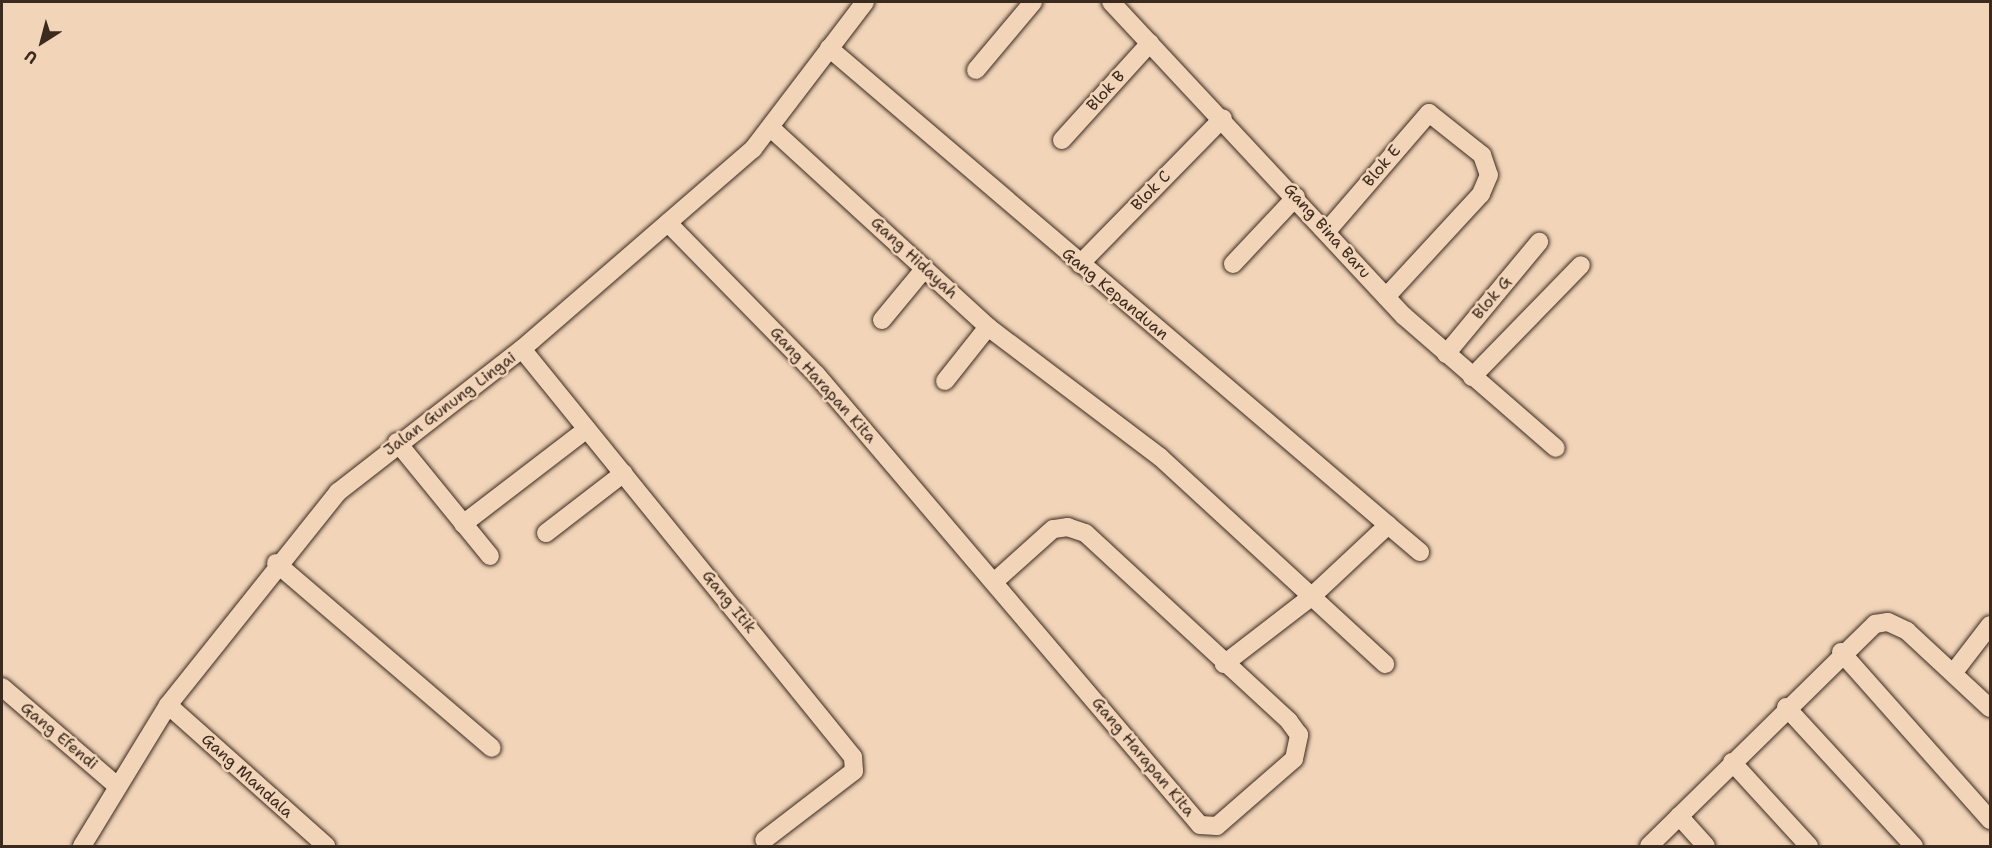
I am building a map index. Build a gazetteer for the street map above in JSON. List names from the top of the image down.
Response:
{
  "streets": {
    "street": [
      "Blok B",
      "Blok E",
      "Blok C",
      "Gang Bina Baru",
      "Gang Hidayah",
      "Gang Kepanduan",
      "Blok G",
      "Gang Harapan Kita",
      "Jalan Gunung Lingai",
      "Gang Itik",
      "Gang Efendi",
      "Gang Mandala"
    ]
  },
  "crossings": [
    ["Blok B", "Gang Bina Baru"],
    ["Blok E", "Gang Bina Baru"],
    ["Blok C", "Gang Bina Baru"],
    ["Blok C", "Gang Kepanduan"],
    ["Gang Bina Baru", "Blok G"],
    ["Gang Hidayah", "Jalan Gunung Lingai"],
    ["Gang Kepanduan", "Jalan Gunung Lingai"],
    ["Gang Harapan Kita", "Jalan Gunung Lingai"],
    ["Jalan Gunung Lingai", "Gang Itik"],
    ["Jalan Gunung Lingai", "Gang Efendi"],
    ["Jalan Gunung Lingai", "Gang Mandala"]
  ],
  "north": "bottom left"
}
